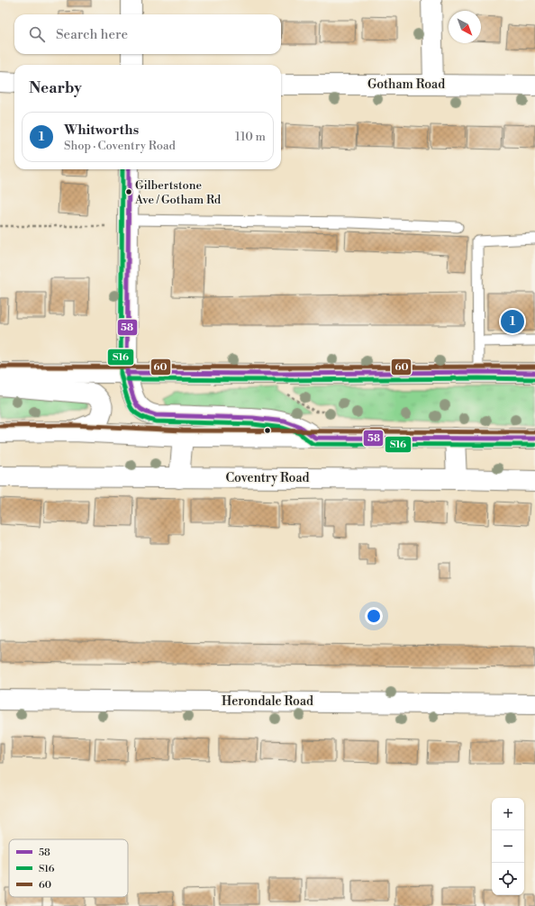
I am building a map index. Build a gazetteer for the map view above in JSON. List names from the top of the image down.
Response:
{
  "streets": {
    "main road": ["Gotham Road", "Coventry Road", "Herondale Road"]
  },
  "places": ["Gilbertstone Ave / Gotham Rd"],
  "lines": ["transit line 58", "transit line S16", "transit line 60"],
  "legend": ["58", "S16", "60"],
  "north": "bottom right",
  "page": {
    "search": "Search here",
    "heading": "Nearby",
    "list": [
      {
        "mark": "1",
        "name": "Whitworths",
        "note": "Shop · Coventry Road",
        "value": "110 m"
      }
    ],
    "pins": "1",
    "map_buttons": ["+", "−"]
  }
}
